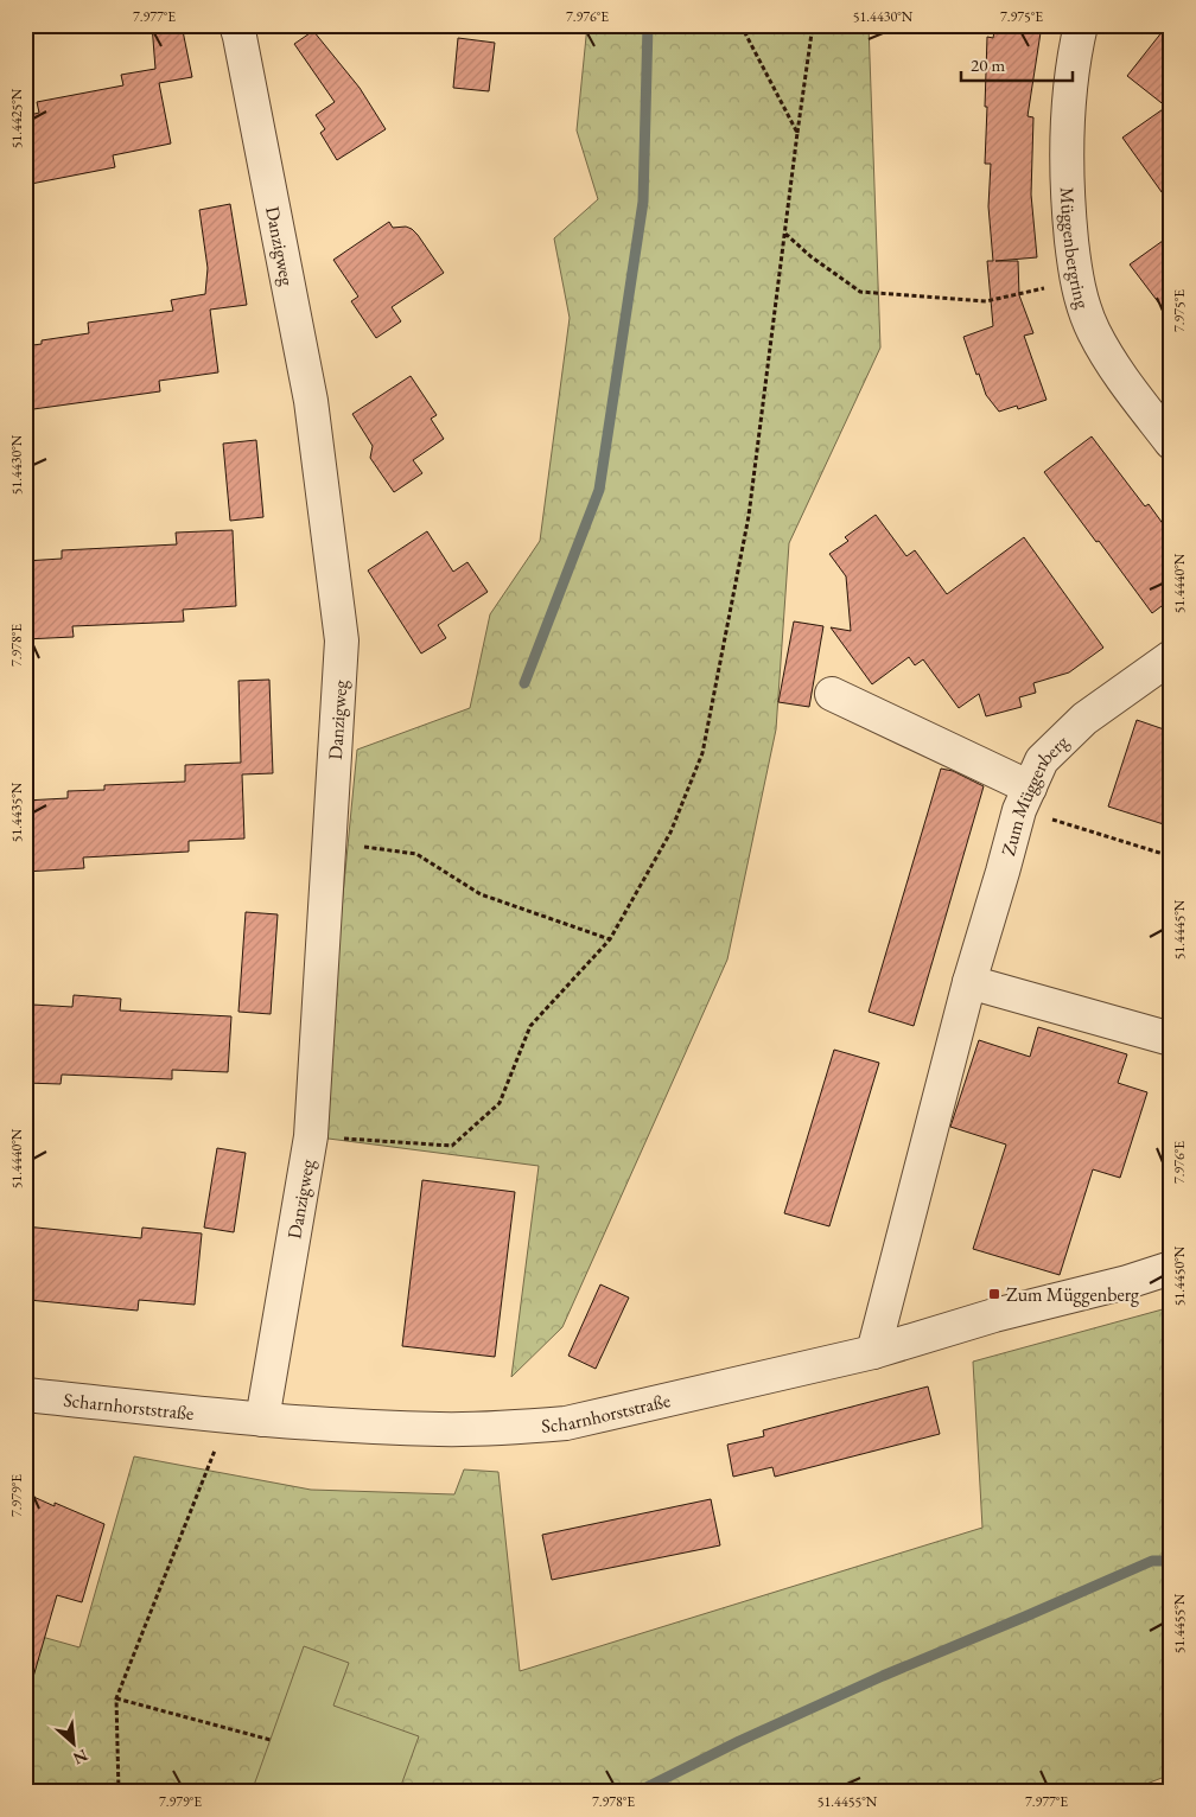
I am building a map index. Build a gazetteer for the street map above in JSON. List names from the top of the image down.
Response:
{
  "streets": {
    "street": [
      "Danzigweg",
      "Müggenbergring",
      "Zum Müggenberg",
      "Scharnhorststraße"
    ]
  },
  "crossings": [
    ["Danzigweg", "Scharnhorststraße"],
    ["Zum Müggenberg", "Scharnhorststraße"]
  ],
  "places": {
    "transit": ["Zum Müggenberg"]
  },
  "scale_bar": "20 m",
  "north": "bottom right",
  "coordinates": [
    "7.977°E",
    "7.976°E",
    "51.4430°N",
    "7.975°E",
    "51.4425°N",
    "51.4440°N",
    "7.978°E",
    "51.4435°N",
    "51.4445°N",
    "51.4450°N",
    "7.979°E",
    "51.4455°N"
  ]
}
